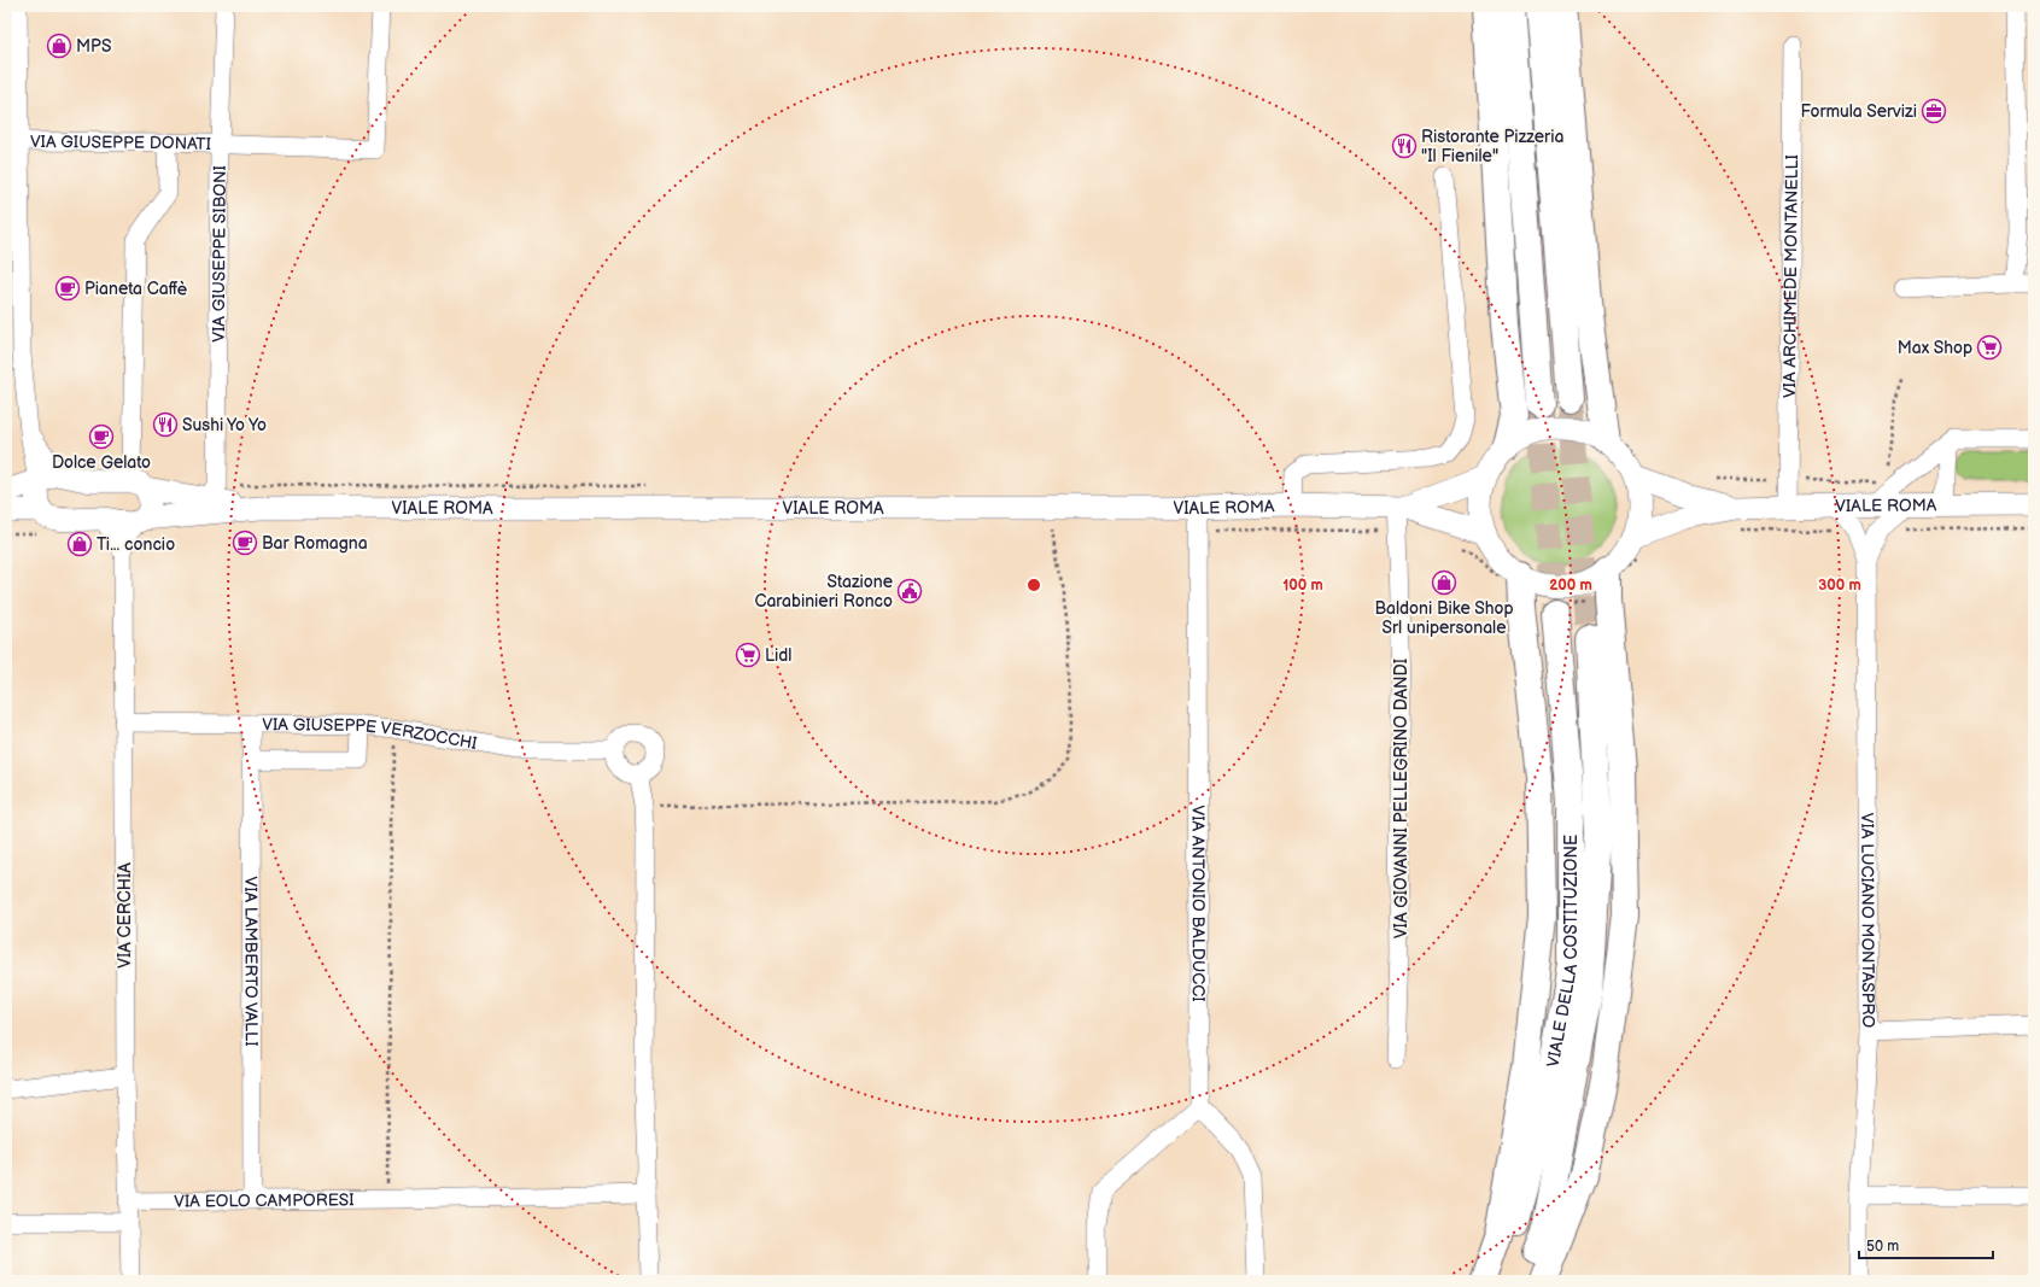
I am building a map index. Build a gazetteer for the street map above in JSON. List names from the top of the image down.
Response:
{
  "streets": {
    "highway": ["VIALE DELLA COSTITUZIONE"],
    "main road": ["VIALE ROMA"],
    "street": [
      "VIA GIUSEPPE DONATI",
      "VIA GIUSEPPE SIBONI",
      "VIA ARCHIMEDE MONTANELLI",
      "VIA GIUSEPPE VERZOCCHI",
      "VIA GIOVANNI PELLEGRINO DANDI",
      "VIA ANTONIO BALDUCCI",
      "VIA CERCHIA",
      "VIA LUCIANO MONTASPRO",
      "VIA LAMBERTO VALLI",
      "VIA EOLO CAMPORESI"
    ]
  },
  "crossings": [
    ["VIA GIUSEPPE DONATI", "VIA GIUSEPPE SIBONI"],
    ["VIA GIUSEPPE SIBONI", "VIALE ROMA"],
    ["VIA ARCHIMEDE MONTANELLI", "VIALE ROMA"],
    ["VIALE ROMA", "VIA GIOVANNI PELLEGRINO DANDI"],
    ["VIALE ROMA", "VIA ANTONIO BALDUCCI"],
    ["VIALE ROMA", "VIA CERCHIA"],
    ["VIALE ROMA", "VIA LUCIANO MONTASPRO"],
    ["VIA GIUSEPPE VERZOCCHI", "VIA CERCHIA"],
    ["VIA GIUSEPPE VERZOCCHI", "VIA LAMBERTO VALLI"],
    ["VIA CERCHIA", "VIA EOLO CAMPORESI"],
    ["VIA LAMBERTO VALLI", "VIA EOLO CAMPORESI"]
  ],
  "places": {
    "shop": ["MPS", "Ti... concio", "Baldoni Bike Shop Srl unipersonale"],
    "office": ["Formula Servizi"],
    "restaurant": ["Ristorante Pizzeria \"Il Fienile\"", "Sushi Yo Yo"],
    "cafe": ["Pianeta Caffè", "Dolce Gelato", "Bar Romagna"],
    "supermarket": ["Max Shop", "Lidl"],
    "public building": ["Stazione Carabinieri Ronco"]
  },
  "scale_bar": "50 m",
  "rings": ["100 m", "200 m", "300 m"]
}
